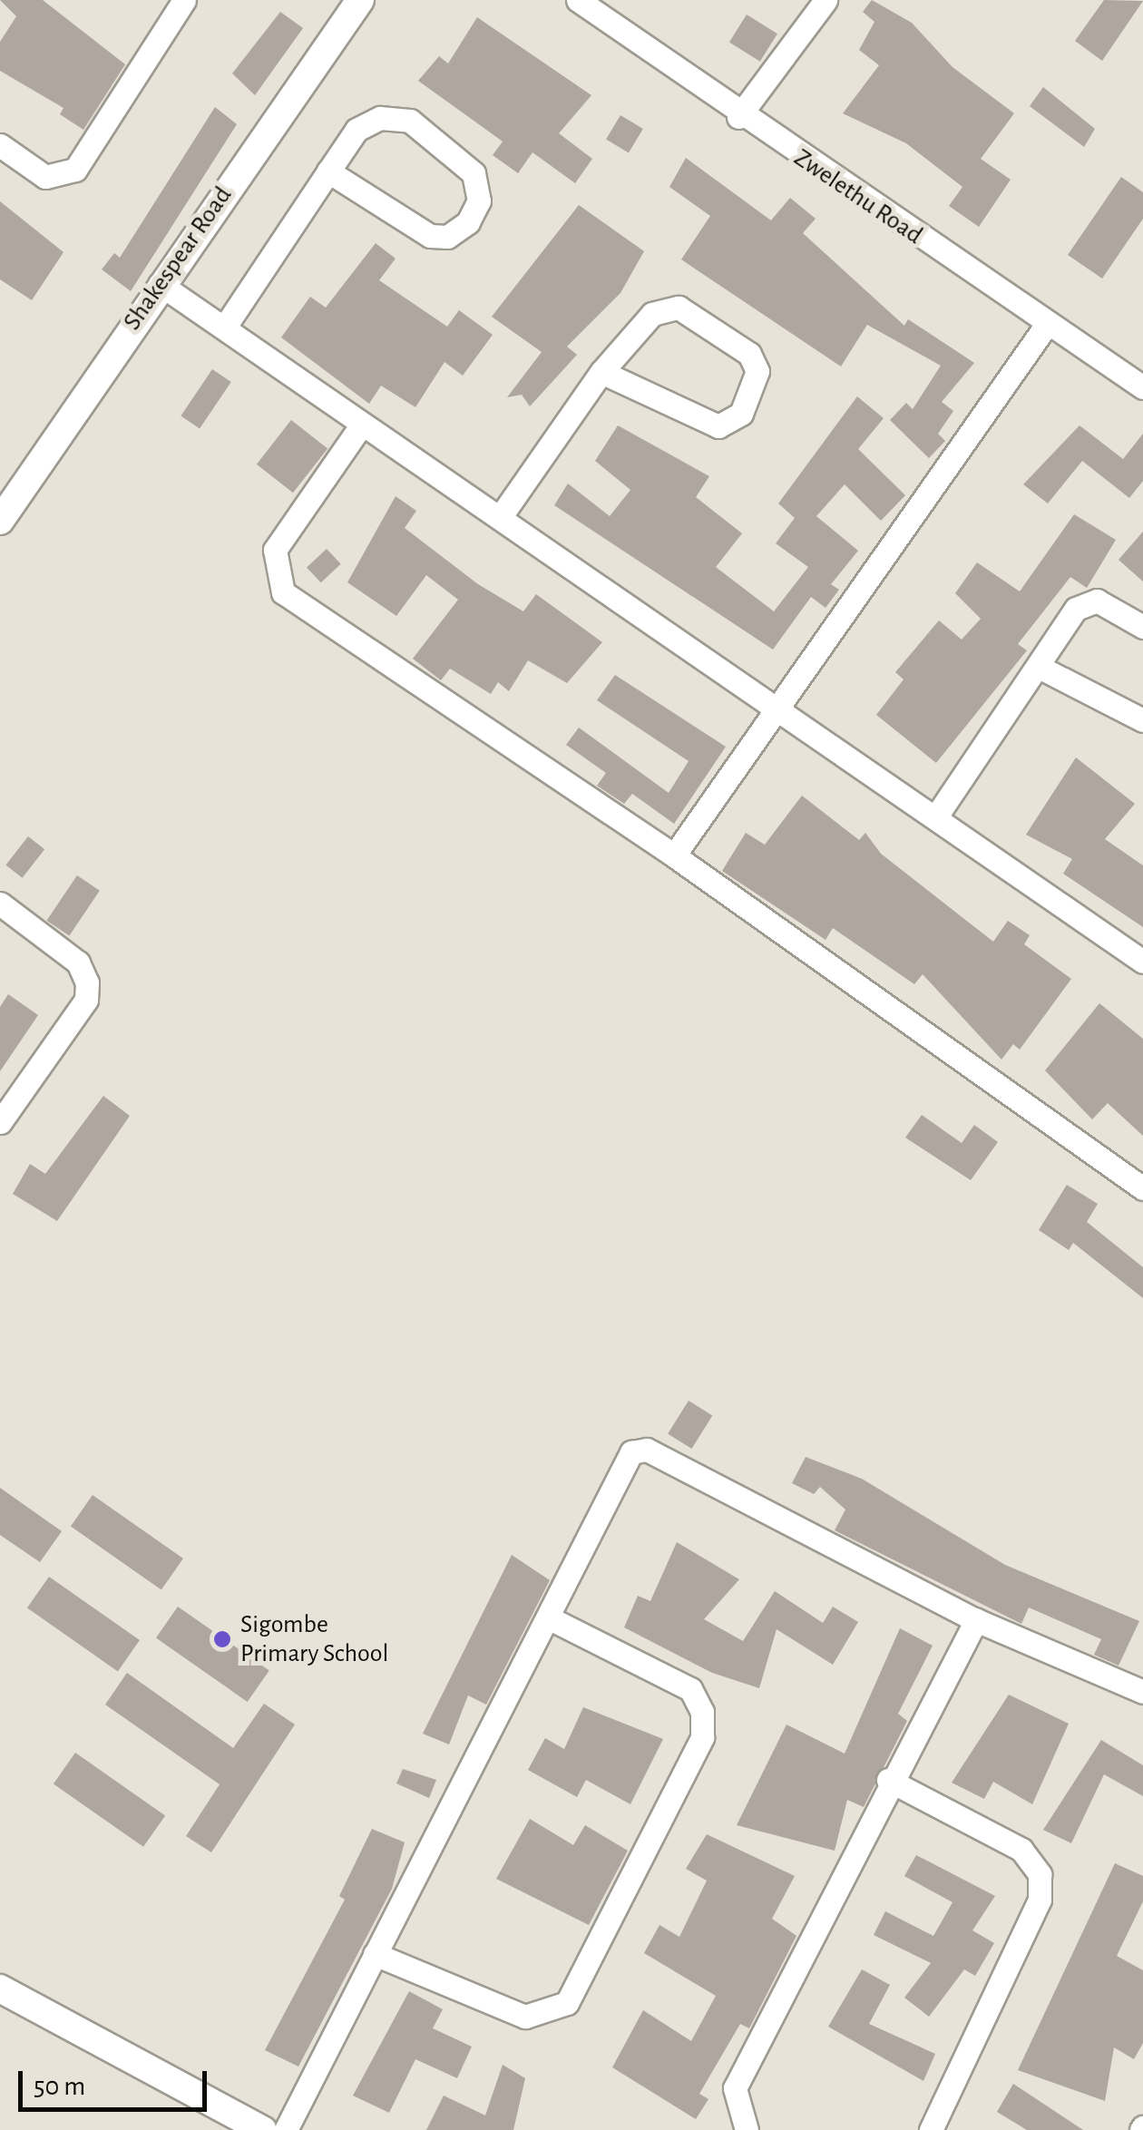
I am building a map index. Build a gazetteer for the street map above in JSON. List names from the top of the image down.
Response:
{
  "streets": {
    "street": ["Zwelethu Road", "Shakespear Road"]
  },
  "places": ["Sigombe Primary School"],
  "scale_bar": "50 m"
}
